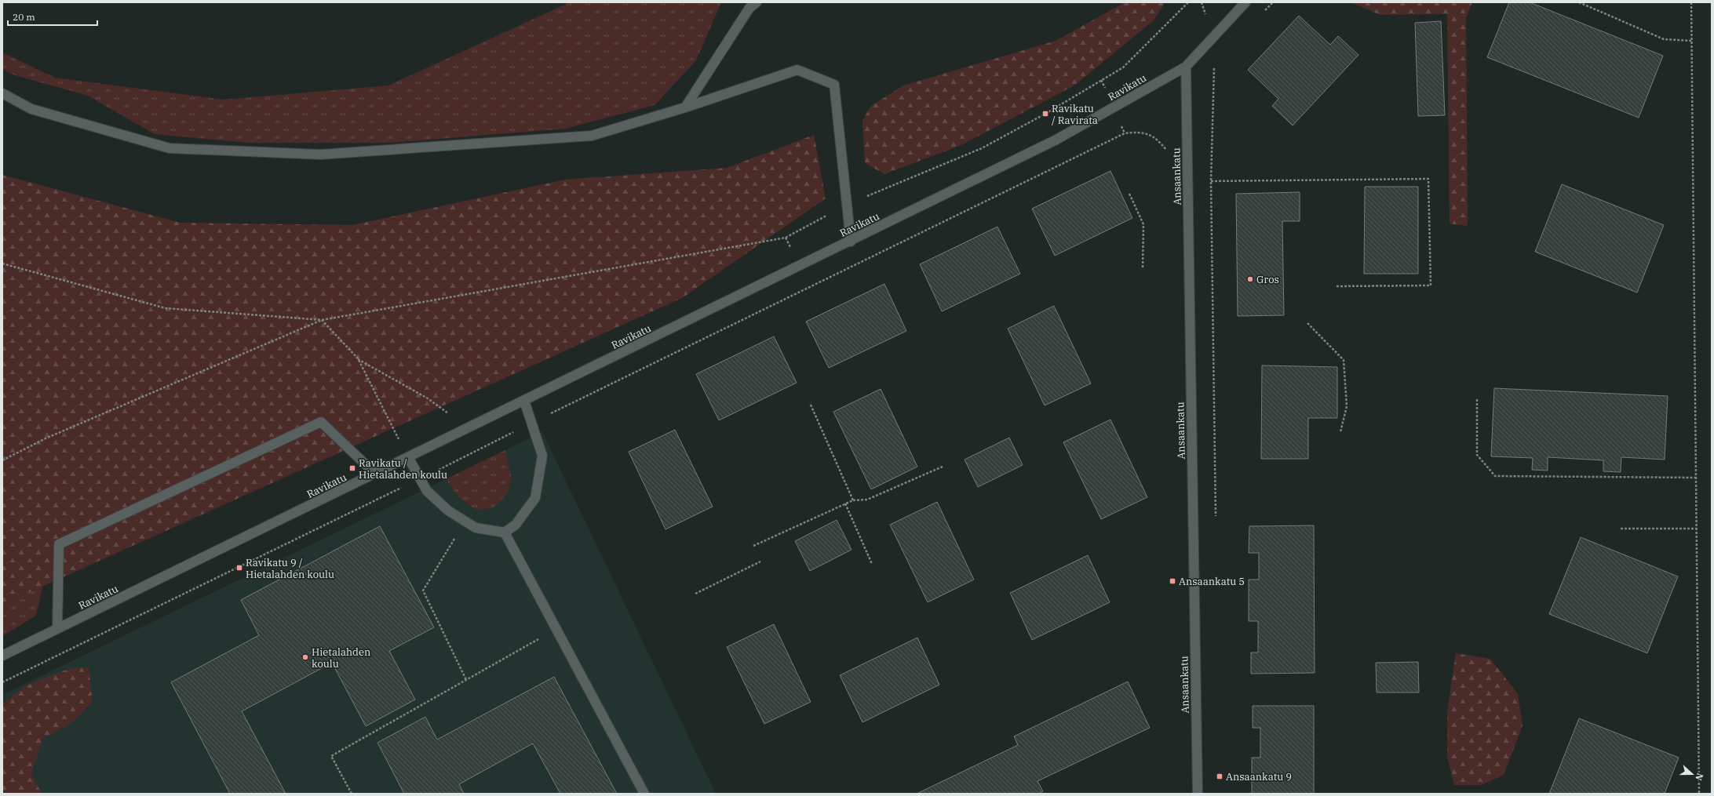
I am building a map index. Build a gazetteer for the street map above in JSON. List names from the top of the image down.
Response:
{
  "streets": {
    "street": ["Ravikatu", "Ansaankatu"]
  },
  "crossings": [
    ["Ravikatu", "Ansaankatu"]
  ],
  "places": {
    "transit": [
      "Ravikatu / Ravirata",
      "Ravikatu / Hietalahden koulu",
      "Ravikatu 9 / Hietalahden koulu",
      "Ansaankatu 5",
      "Ansaankatu 9"
    ],
    "other": ["Gros", "Hietalahden koulu"]
  },
  "scale_bar": "20 m",
  "north": "right"
}
